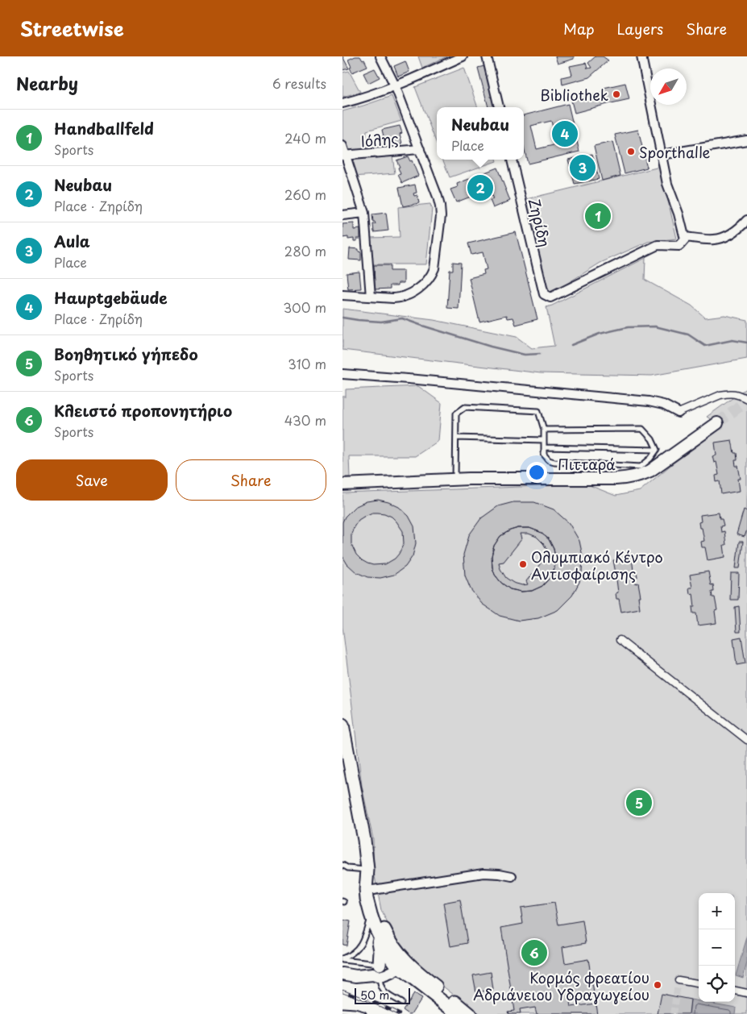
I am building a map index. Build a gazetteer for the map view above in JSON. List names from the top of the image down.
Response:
{
  "streets": {
    "street": ["Ιόλης", "Ζηρίδη", "Πιτταρά"]
  },
  "places": [
    "Bibliothek",
    "Sporthalle",
    "Ολυμπιακό Κέντρο Αντισφαίρισης",
    "Κορμός φρεατίου Αδριάνειου Υδραγωγείου"
  ],
  "scale_bar": "50 m",
  "north": "bottom left",
  "page": {
    "header": "Streetwise",
    "nav": ["Map", "Layers", "Share"],
    "heading": ["Nearby", "6 results"],
    "popup": ["Neubau", "Place"],
    "list": [
      {
        "mark": "1",
        "name": "Handballfeld",
        "note": "Sports",
        "value": "240 m"
      },
      {
        "mark": "2",
        "name": "Neubau",
        "note": "Place · Ζηρίδη",
        "value": "260 m"
      },
      {
        "mark": "3",
        "name": "Aula",
        "note": "Place",
        "value": "280 m"
      },
      {
        "mark": "4",
        "name": "Hauptgebäude",
        "note": "Place · Ζηρίδη",
        "value": "300 m"
      },
      {
        "mark": "5",
        "name": "Βοηθητικό γήπεδο",
        "note": "Sports",
        "value": "310 m"
      },
      {
        "mark": "6",
        "name": "Κλειστό προπονητήριο",
        "note": "Sports",
        "value": "430 m"
      }
    ],
    "pins": [
      "4",
      "3",
      "2",
      "1",
      "5",
      "6"
    ],
    "buttons": ["Save", "Share"],
    "map_buttons": ["+", "−"],
    "scale": "50 m"
  }
}
